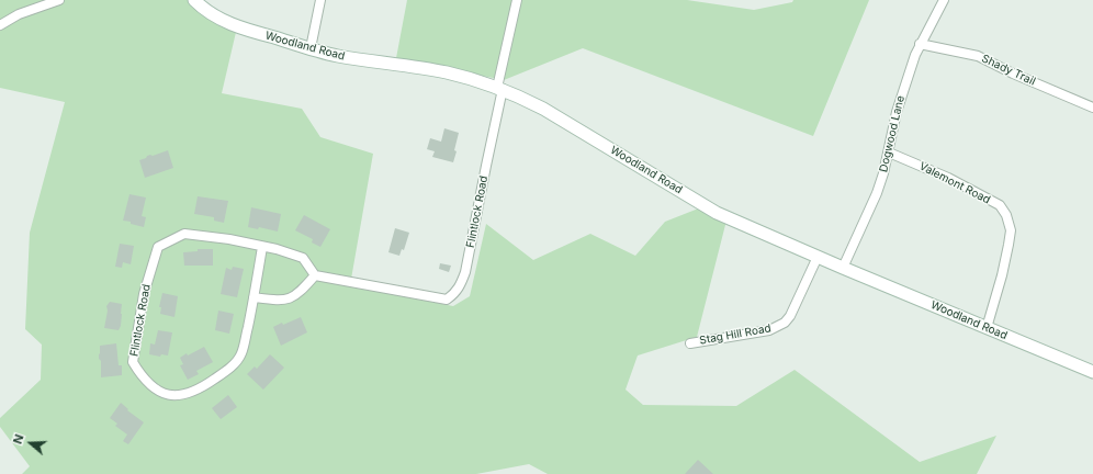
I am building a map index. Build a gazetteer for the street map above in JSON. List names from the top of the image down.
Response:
{
  "streets": {
    "street": [
      "Woodland Road",
      "Shady Trail",
      "Dogwood Lane",
      "Valemont Road",
      "Flintlock Road",
      "Stag Hill Road"
    ]
  },
  "crossings": [
    ["Woodland Road", "Dogwood Lane"],
    ["Woodland Road", "Valemont Road"],
    ["Woodland Road", "Flintlock Road"],
    ["Woodland Road", "Stag Hill Road"],
    ["Shady Trail", "Dogwood Lane"],
    ["Dogwood Lane", "Valemont Road"]
  ],
  "north": "left"
}
